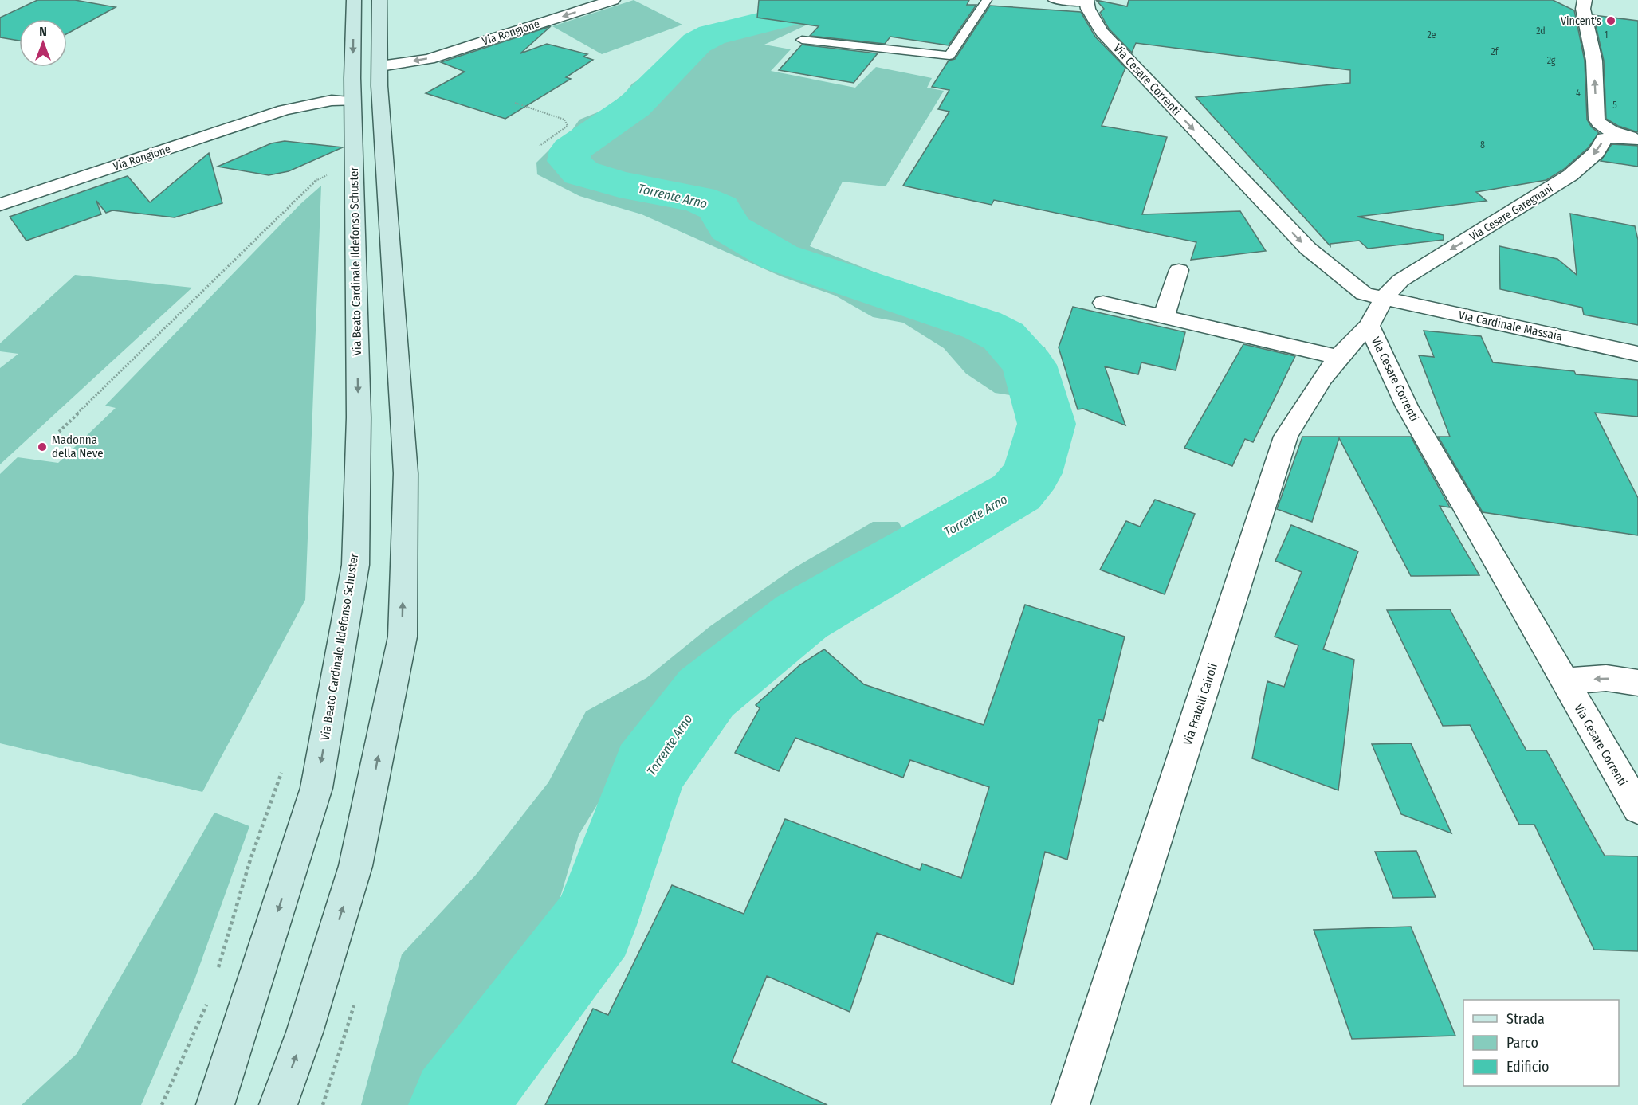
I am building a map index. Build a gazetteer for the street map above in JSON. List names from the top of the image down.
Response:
{
  "streets": {
    "street": [
      "Via Rongione",
      "Via Cesare Correnti",
      "Via Cesare Garegnani",
      "Via Beato Cardinale Ildefonso Schuster",
      "Via Cardinale Massaia",
      "Via Fratelli Cairoli"
    ]
  },
  "crossings": [
    ["Via Rongione", "Via Beato Cardinale Ildefonso Schuster"],
    ["Via Cesare Correnti", "Via Cesare Garegnani"],
    ["Via Cesare Correnti", "Via Cardinale Massaia"],
    ["Via Cesare Correnti", "Via Fratelli Cairoli"],
    ["Via Cesare Garegnani", "Via Cardinale Massaia"]
  ],
  "one_way": ["Via Rongione", "Via Cesare Correnti"],
  "water": ["Torrente Arno"],
  "places": ["Vincent's", "Madonna della Neve"],
  "house_numbers": [
    "2d",
    "2e",
    "1",
    "2f",
    "2g",
    "4",
    "5",
    "8"
  ],
  "legend": ["Strada", "Parco", "Edificio"],
  "north": "top"
}
